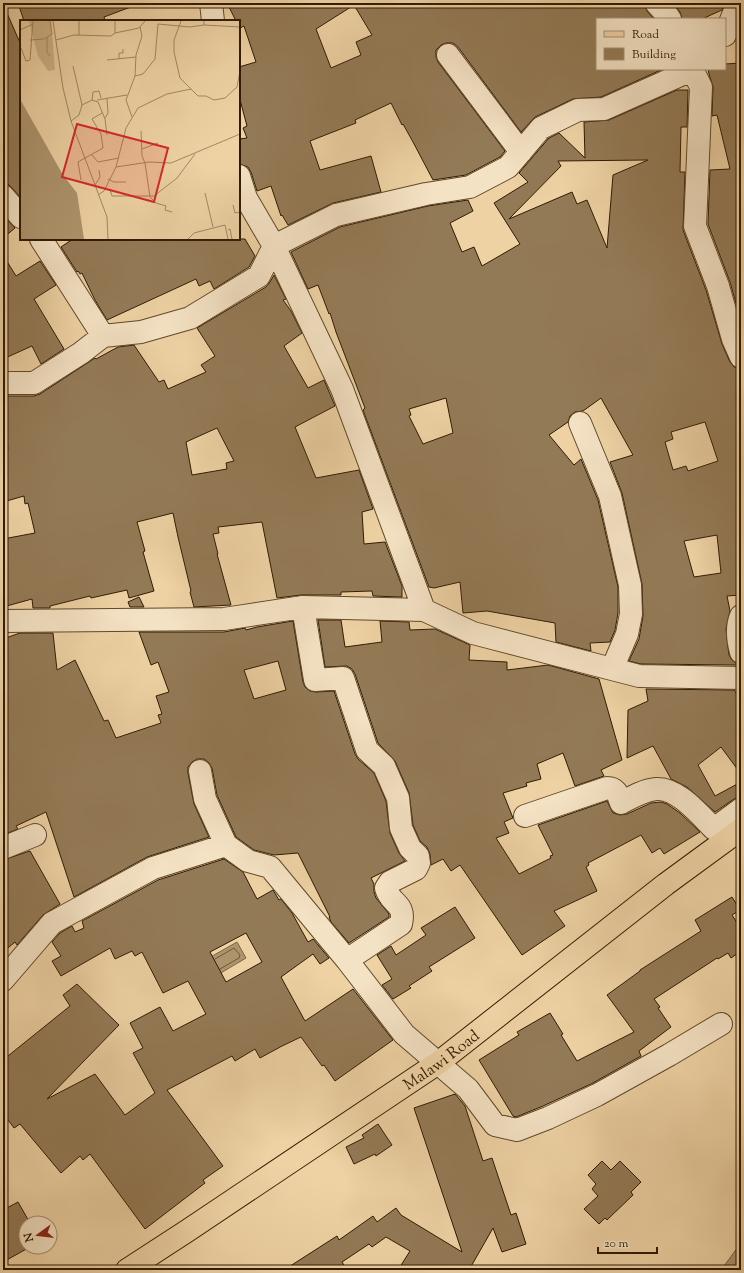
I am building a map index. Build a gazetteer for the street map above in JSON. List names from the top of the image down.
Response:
{
  "streets": {
    "main road": ["Malawi Road"]
  },
  "legend": ["Road", "Building"],
  "scale_bar": "20 m",
  "north": "left"
}
